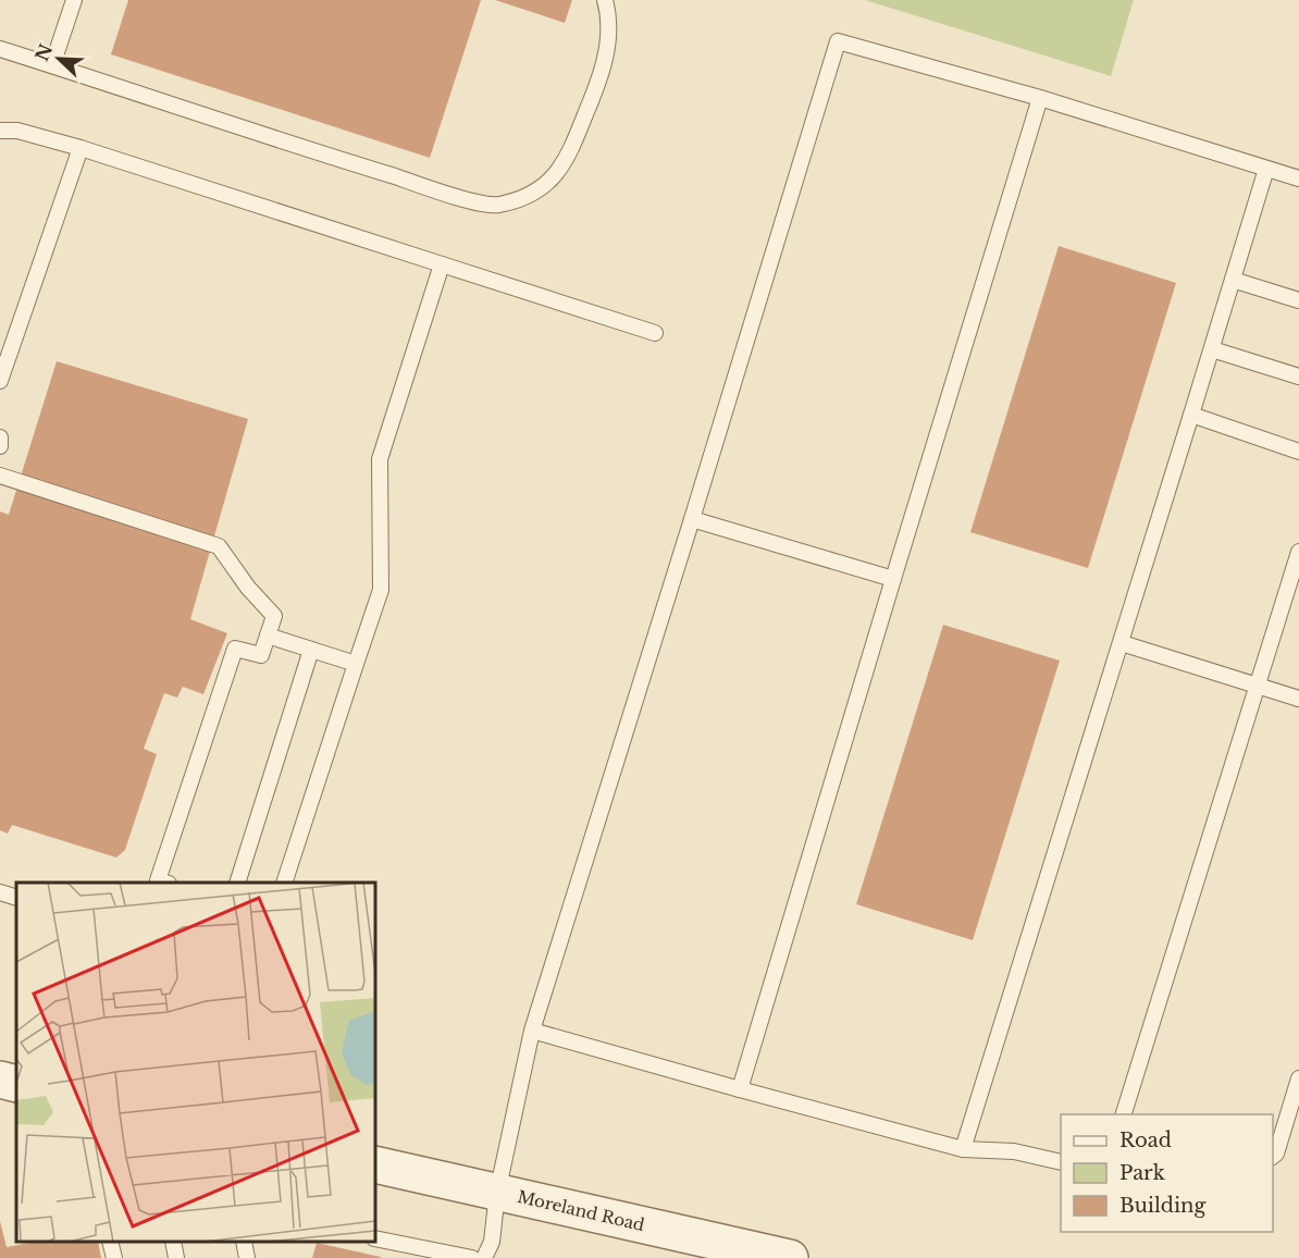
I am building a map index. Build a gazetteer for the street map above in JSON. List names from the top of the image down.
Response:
{
  "streets": {
    "street": ["Moreland Road"]
  },
  "legend": ["Road", "Park", "Building"],
  "north": "top left"
}
